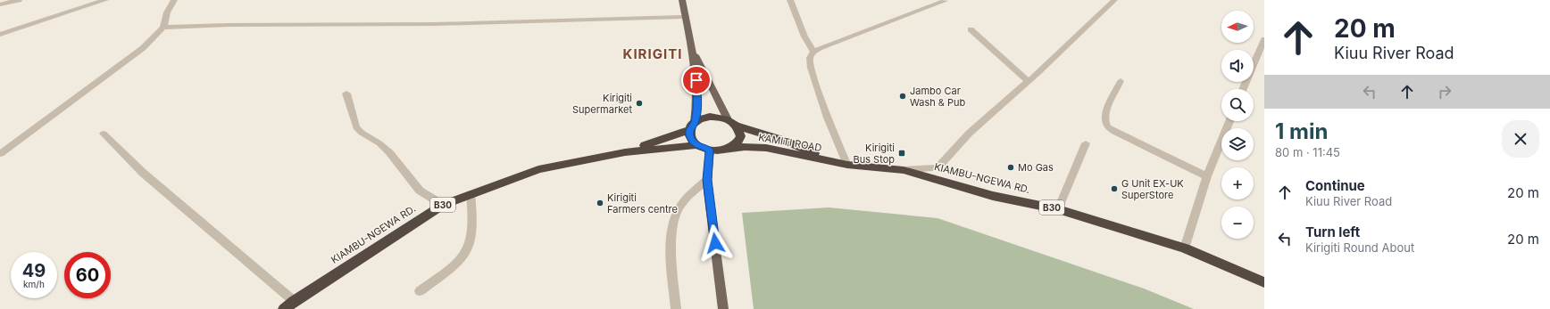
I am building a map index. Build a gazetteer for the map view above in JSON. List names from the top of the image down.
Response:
{
  "streets": {
    "highway": ["KAMITI ROAD", "KIAMBU-NGEWA RD.", "B30"]
  },
  "crossings": [
    ["KAMITI ROAD", "KIAMBU-NGEWA RD."],
    ["KAMITI ROAD", "B30"],
    ["KIAMBU-NGEWA RD.", "B30"]
  ],
  "districts": ["KIRIGITI"],
  "places": {
    "other": [
      "Jambo Car Wash & Pub",
      "Kirigiti Supermarket",
      "Mo Gas",
      "G Unit EX-UK SuperStore",
      "Kirigiti Farmers centre"
    ],
    "transit": ["Kirigiti Bus Stop"]
  },
  "north": "left",
  "page": {
    "turn": ["20 m", "Kiuu River Road"],
    "map_buttons": ["+", "−"],
    "heading": ["1 min", "80 m · 11:45"],
    "list": [
      {
        "name": "Continue",
        "note": "Kiuu River Road",
        "value": "20 m"
      },
      {
        "name": "Turn left",
        "note": "Kirigiti Round About",
        "value": "20 m"
      }
    ],
    "speed": "49 km/h",
    "limit": "60"
  }
}
